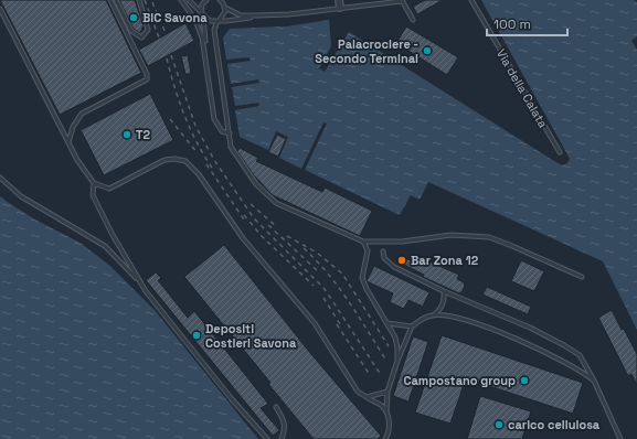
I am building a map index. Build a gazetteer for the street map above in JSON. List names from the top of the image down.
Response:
{
  "streets": {
    "lane": ["Via della Calata"]
  },
  "places": [
    "BIC Savona",
    "Palacrociere - Secondo Terminal",
    "T2",
    "Bar Zona 12",
    "Depositi Costieri Savona",
    "Campostano group",
    "carico cellulosa"
  ],
  "scale_bar": "100 m"
}
